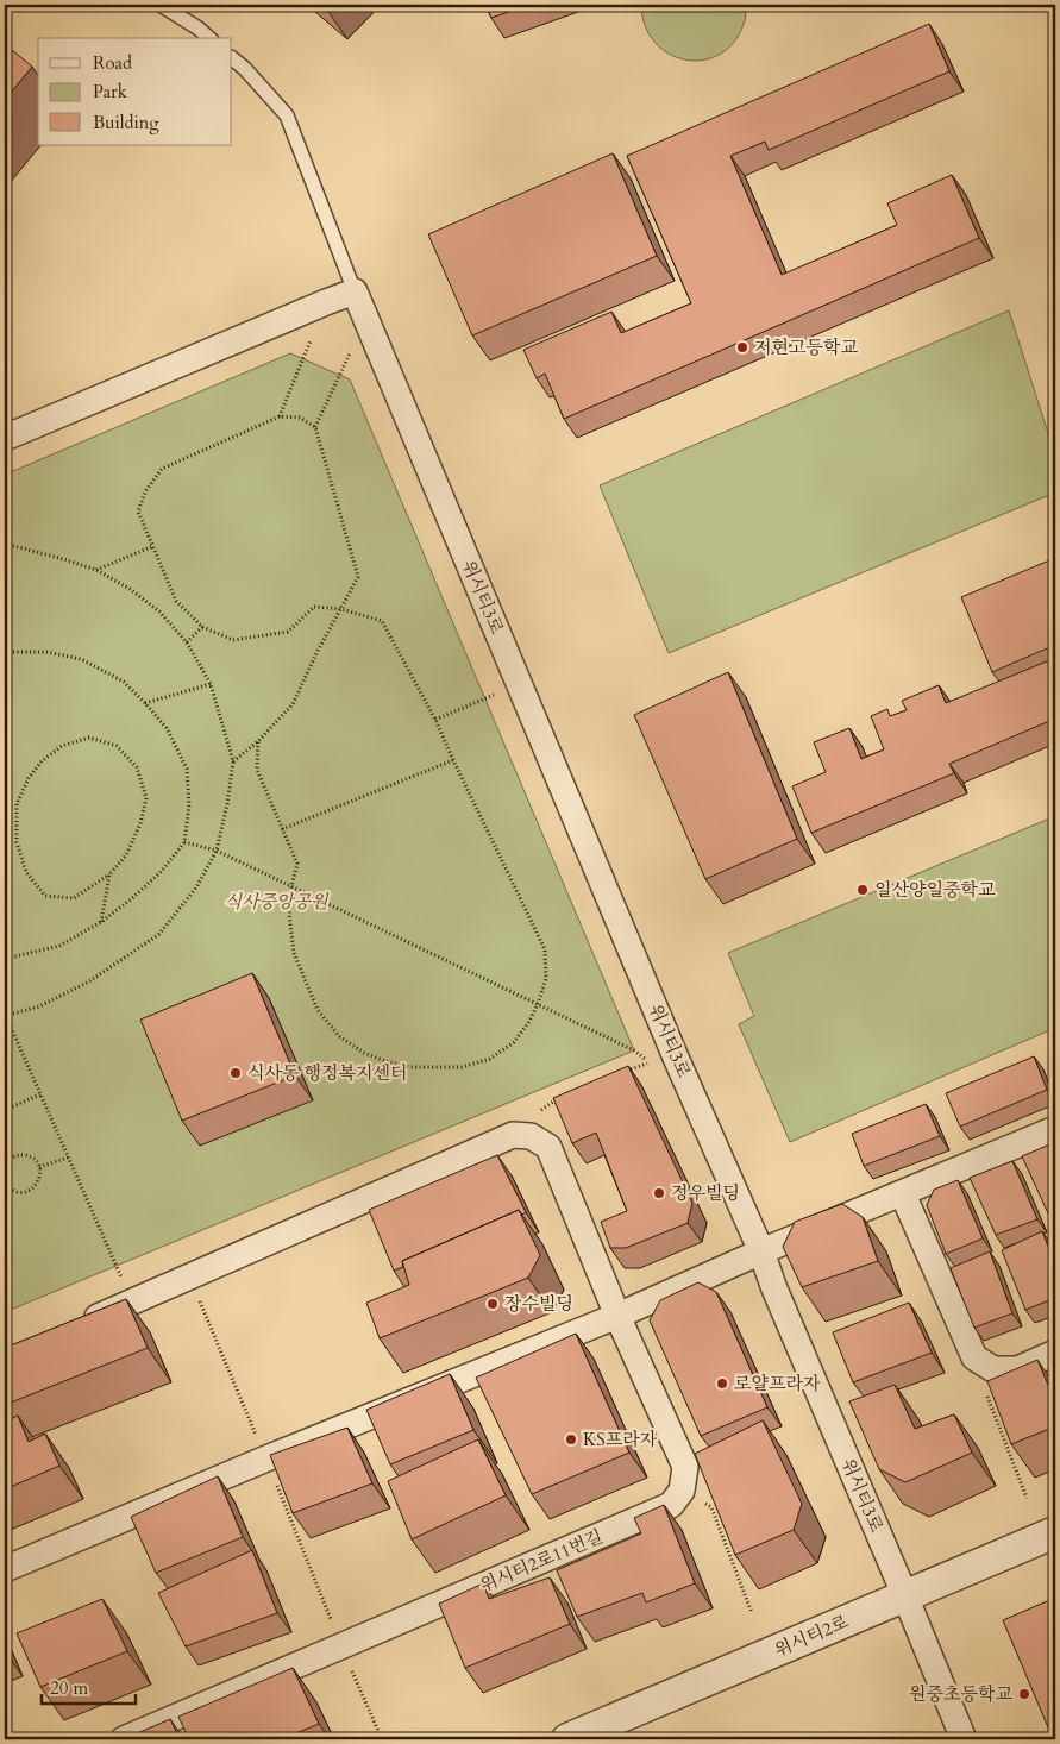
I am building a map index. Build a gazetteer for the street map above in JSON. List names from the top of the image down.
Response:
{
  "streets": {
    "street": ["위시티3로", "위시티2로11번길", "위시티2로"]
  },
  "crossings": [
    ["위시티3로", "위시티2로"]
  ],
  "parks": ["식사중앙공원"],
  "places": [
    "저현고등학교",
    "일산양일중학교",
    "식사동 행정복지센터",
    "정우빌딩",
    "장수빌딩",
    "로얄프라자",
    "KS프라자",
    "원중초등학교"
  ],
  "legend": ["Road", "Park", "Building"],
  "scale_bar": "20 m"
}
